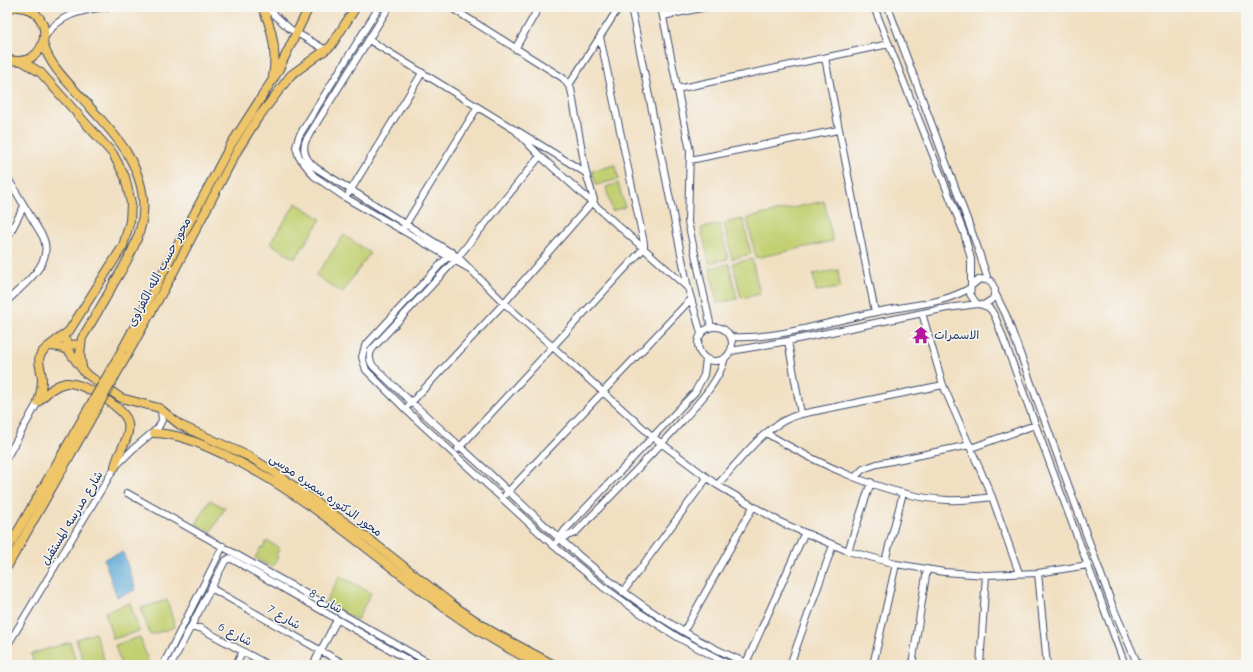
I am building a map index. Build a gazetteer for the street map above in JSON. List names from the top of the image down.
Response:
{
  "streets": {
    "main road": ["محور حسب الله الكفراوى", "محور الدكتوره سميره موسى"],
    "street": [
      "شارع مدرسه المستقبل",
      "شارع 8",
      "شارع 7",
      "شارع 6"
    ]
  },
  "crossings": [
    ["محور الدكتوره سميره موسى", "شارع مدرسه المستقبل"],
    ["شارع 8", "شارع 7"]
  ],
  "places": {
    "temple": ["الاسمرات"]
  }
}
